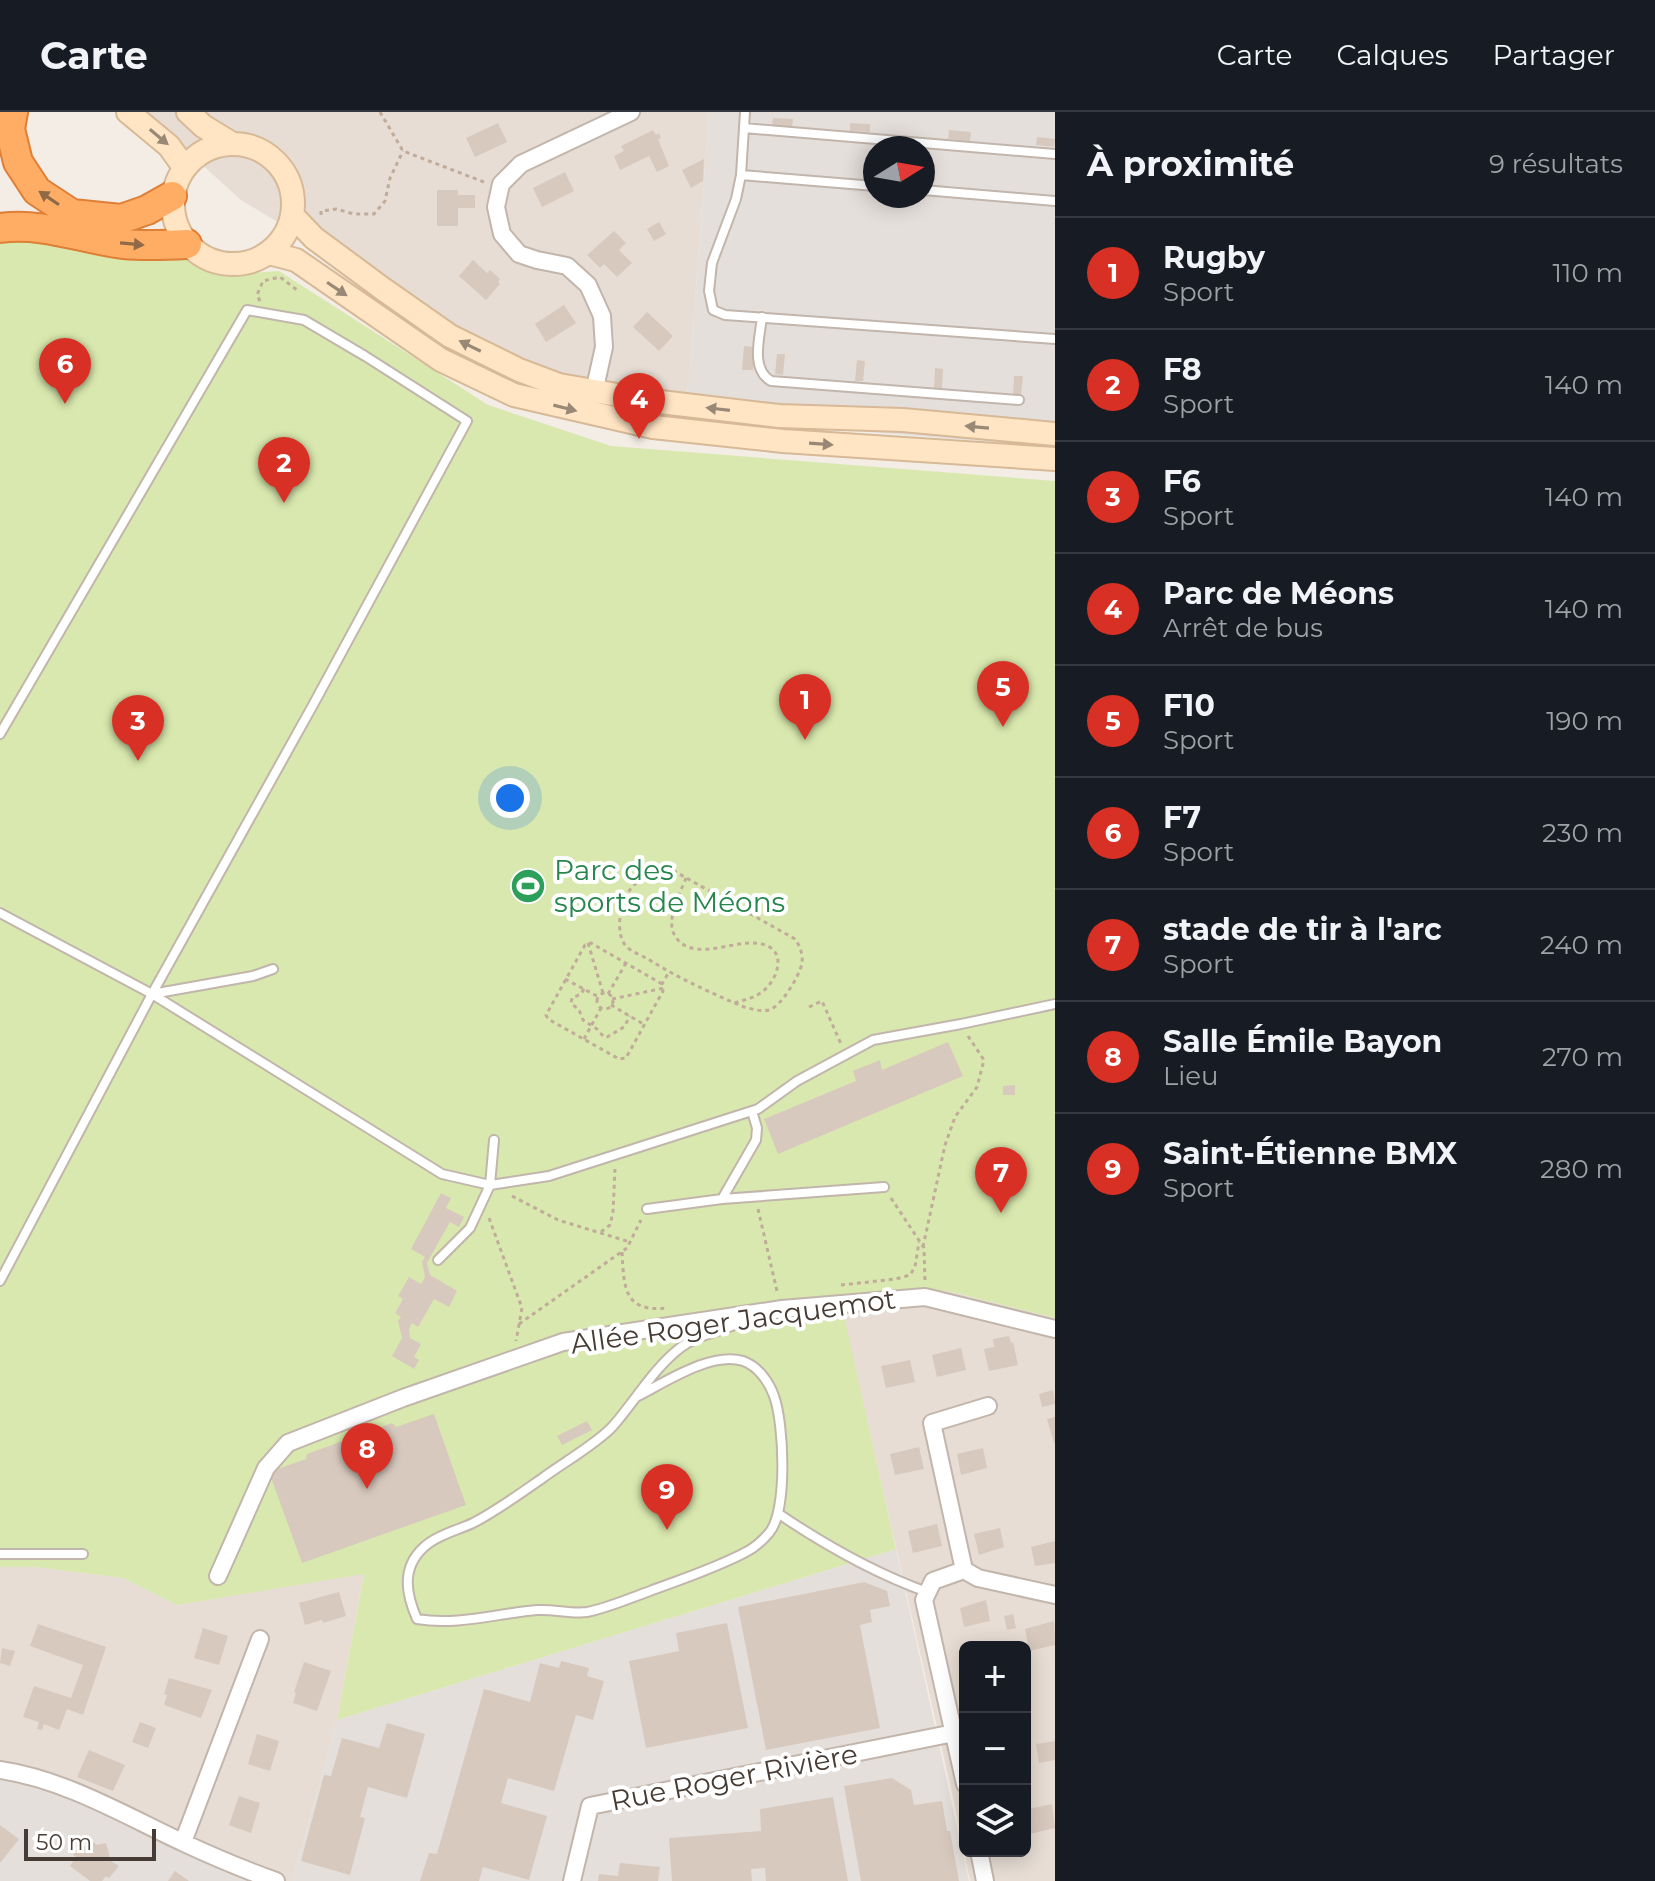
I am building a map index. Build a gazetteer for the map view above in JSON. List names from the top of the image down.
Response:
{
  "streets": {
    "street": ["Allée Roger Jacquemot", "Rue Roger Rivière"]
  },
  "places": {
    "sports": ["Parc des sports de Méons"]
  },
  "scale_bar": "50 m",
  "north": "right",
  "page": {
    "header": "Carte",
    "nav": ["Carte", "Calques", "Partager"],
    "heading": ["À proximité", "9 résultats"],
    "list": [
      {
        "mark": "1",
        "name": "Rugby",
        "note": "Sport",
        "value": "110 m"
      },
      {
        "mark": "2",
        "name": "F8",
        "note": "Sport",
        "value": "140 m"
      },
      {
        "mark": "3",
        "name": "F6",
        "note": "Sport",
        "value": "140 m"
      },
      {
        "mark": "4",
        "name": "Parc de Méons",
        "note": "Arrêt de bus",
        "value": "140 m"
      },
      {
        "mark": "5",
        "name": "F10",
        "note": "Sport",
        "value": "190 m"
      },
      {
        "mark": "6",
        "name": "F7",
        "note": "Sport",
        "value": "230 m"
      },
      {
        "mark": "7",
        "name": "stade de tir à l'arc",
        "note": "Sport",
        "value": "240 m"
      },
      {
        "mark": "8",
        "name": "Salle Émile Bayon",
        "note": "Lieu",
        "value": "270 m"
      },
      {
        "mark": "9",
        "name": "Saint-Étienne BMX",
        "note": "Sport",
        "value": "280 m"
      }
    ],
    "pins": [
      "6",
      "4",
      "2",
      "5",
      "1",
      "3",
      "7",
      "8",
      "9"
    ],
    "map_buttons": ["+", "−"],
    "scale": "50 m"
  }
}
